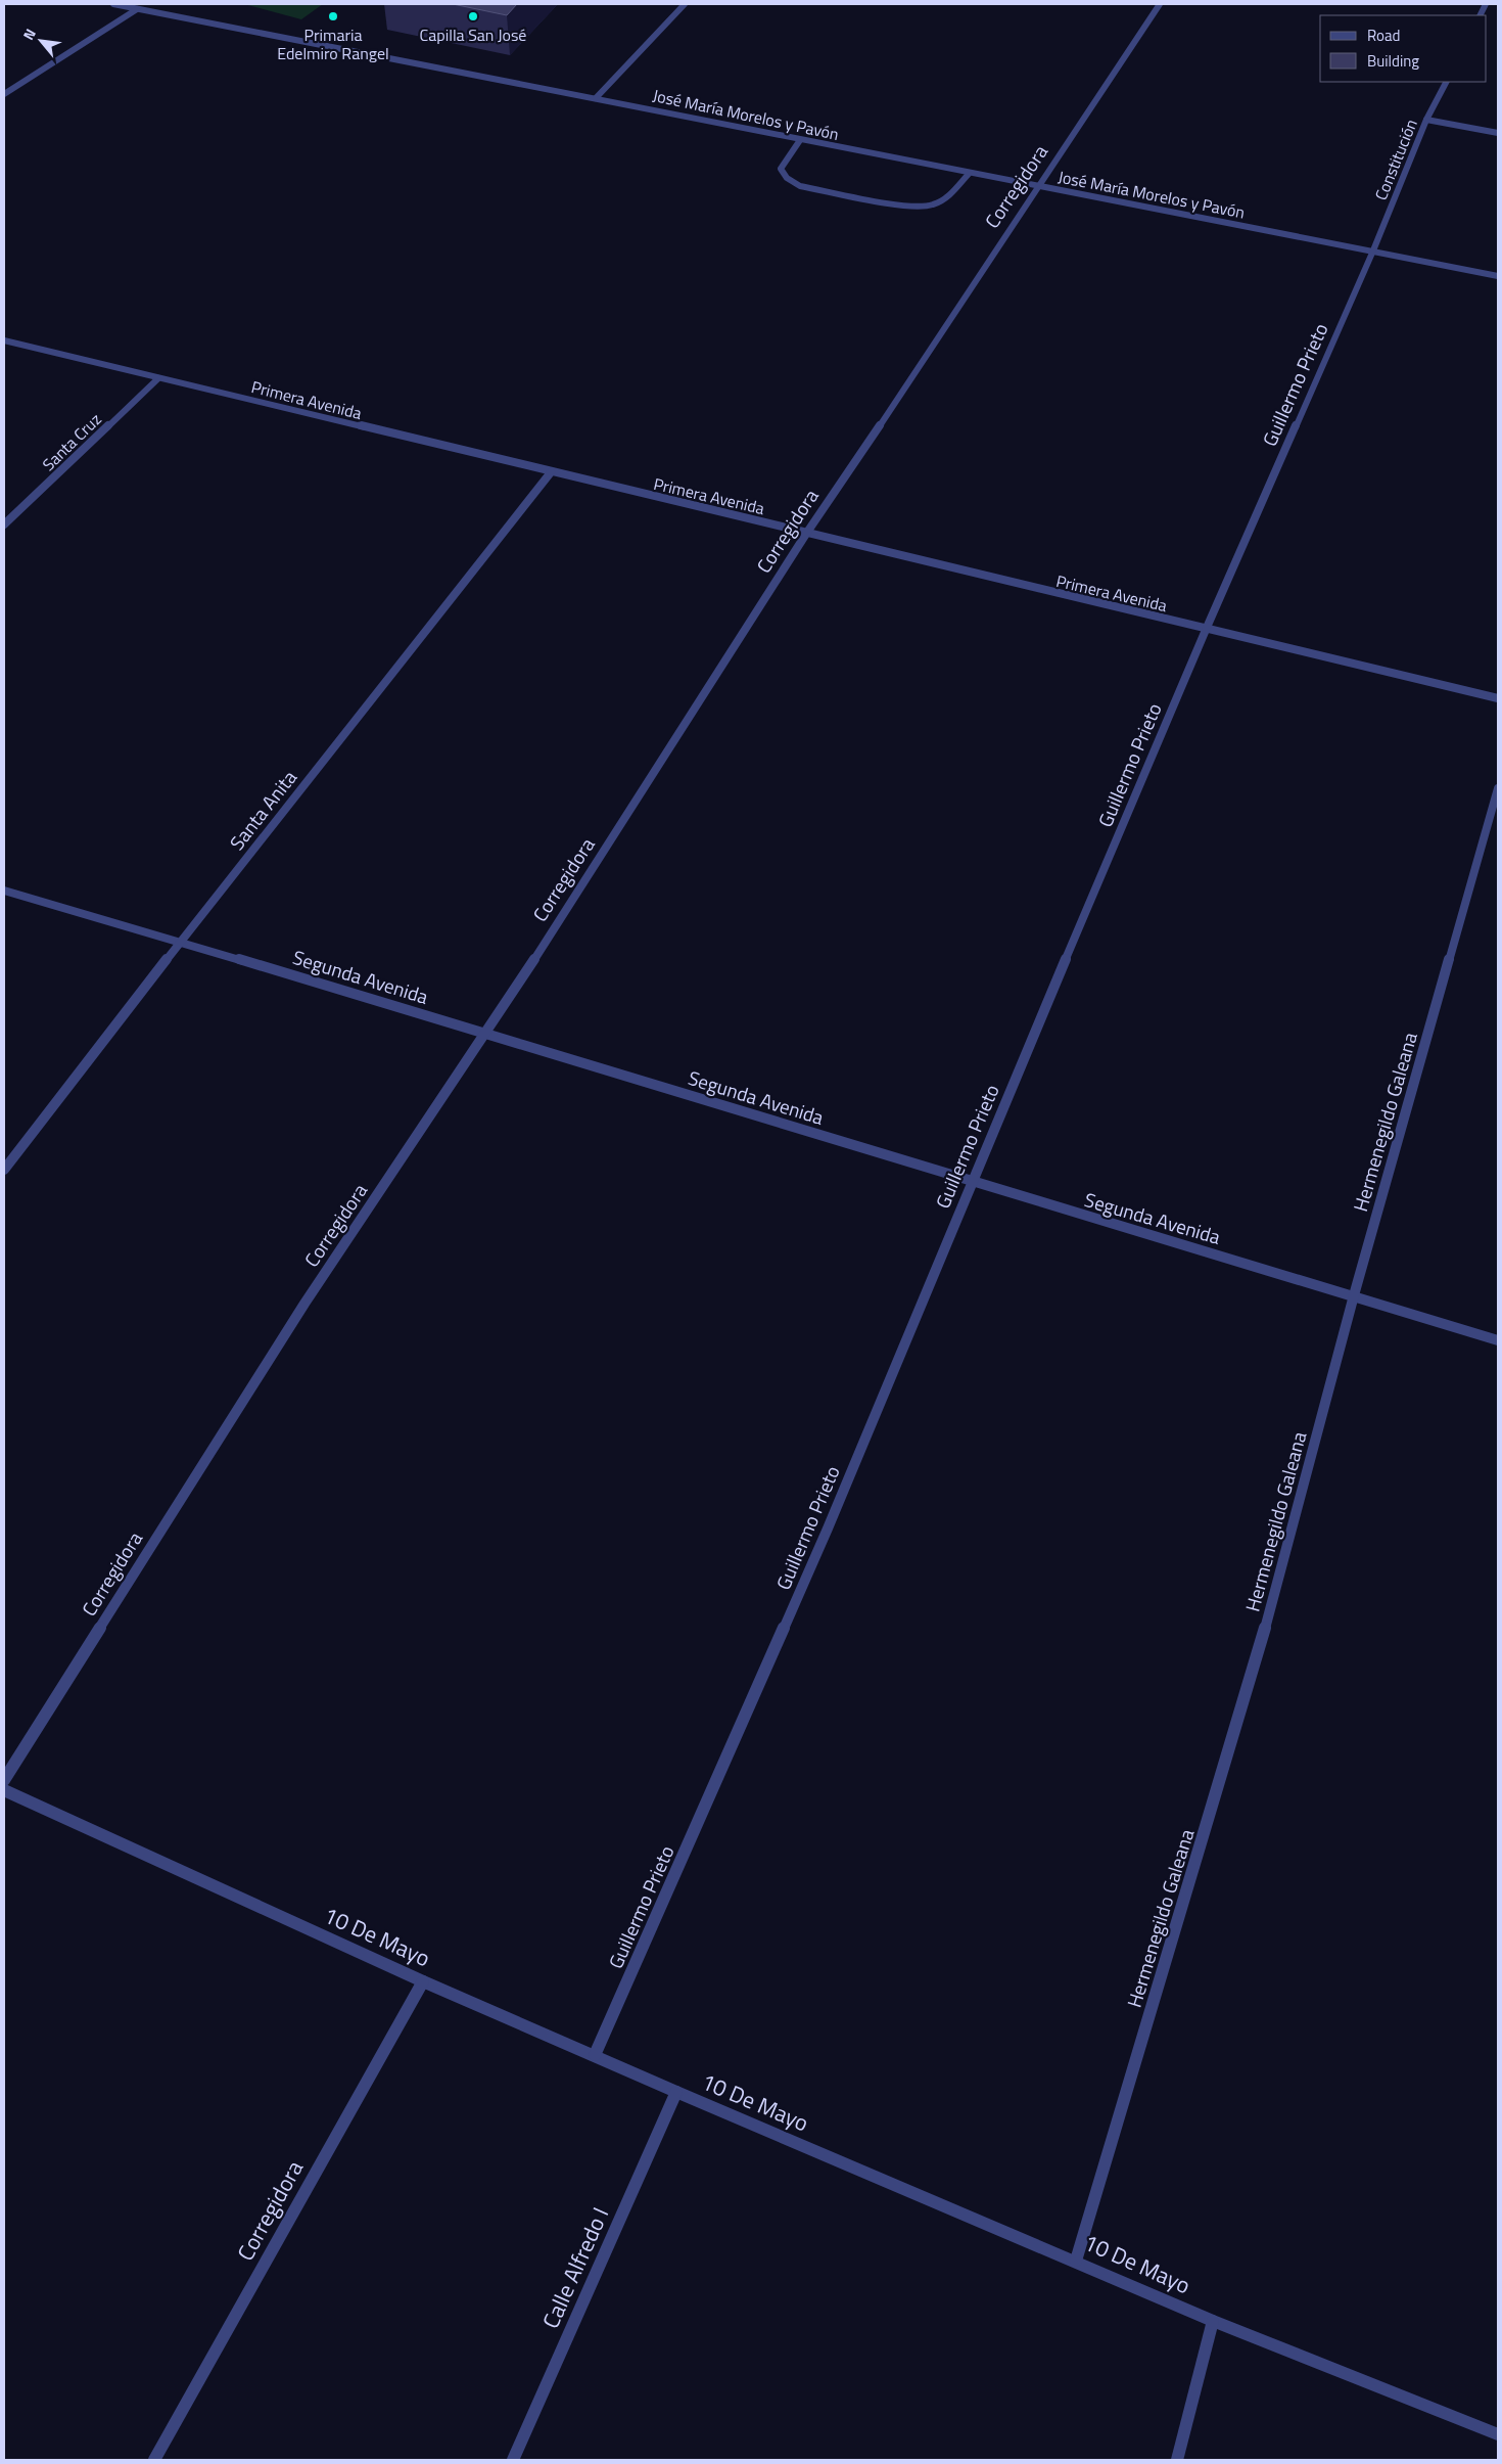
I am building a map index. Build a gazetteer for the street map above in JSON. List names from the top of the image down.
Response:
{
  "streets": {
    "street": [
      "José María Morelos y Pavón",
      "Constitución",
      "Corregidora",
      "Guillermo Prieto",
      "Primera Avenida",
      "Santa Cruz",
      "Santa Anita",
      "Segunda Avenida",
      "Hermenegildo Galeana",
      "10 De Mayo",
      "Calle Alfredo I"
    ]
  },
  "crossings": [
    ["José María Morelos y Pavón", "Constitución"],
    ["José María Morelos y Pavón", "Corregidora"],
    ["José María Morelos y Pavón", "Guillermo Prieto"],
    ["Constitución", "Guillermo Prieto"],
    ["Corregidora", "Primera Avenida"],
    ["Corregidora", "Segunda Avenida"],
    ["Corregidora", "10 De Mayo"],
    ["Guillermo Prieto", "Primera Avenida"],
    ["Guillermo Prieto", "Segunda Avenida"],
    ["Guillermo Prieto", "10 De Mayo"],
    ["Primera Avenida", "Santa Cruz"],
    ["Primera Avenida", "Santa Anita"],
    ["Santa Anita", "Segunda Avenida"],
    ["Segunda Avenida", "Hermenegildo Galeana"],
    ["Hermenegildo Galeana", "10 De Mayo"],
    ["10 De Mayo", "Calle Alfredo I"]
  ],
  "places": ["Primaria Edelmiro Rangel", "Capilla San José"],
  "legend": ["Road", "Building"],
  "north": "top left"
}
